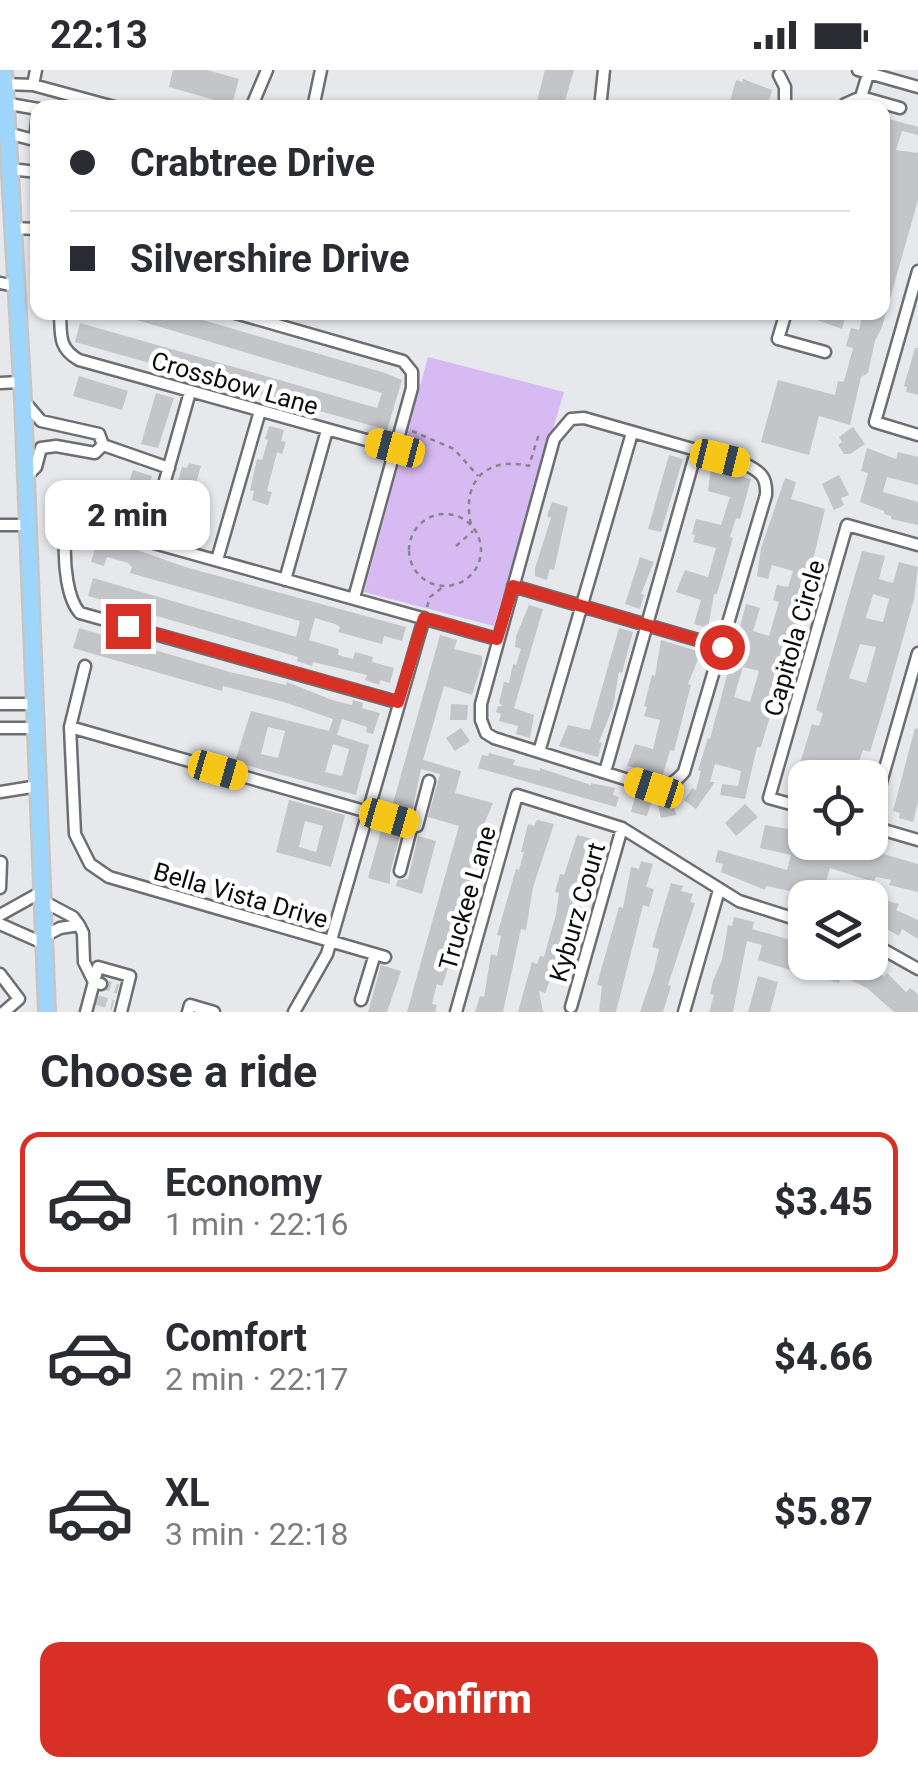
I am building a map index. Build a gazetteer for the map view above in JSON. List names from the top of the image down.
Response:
{
  "streets": {
    "street": [
      "Crossbow Lane",
      "Capitola Circle",
      "Bella Vista Drive",
      "Truckee Lane",
      "Kyburz Court"
    ]
  },
  "crossings": [
    ["Truckee Lane", "Kyburz Court"]
  ],
  "page": {
    "status": "22:13",
    "banner": ["Crabtree Drive", "Silvershire Drive"],
    "bubble": "2 min",
    "heading": "Choose a ride",
    "list": [
      {
        "name": "Economy",
        "note": "1 min · 22:16",
        "value": "$3.45"
      },
      {
        "name": "Comfort",
        "note": "2 min · 22:17",
        "value": "$4.66"
      },
      {
        "name": "XL",
        "note": "3 min · 22:18",
        "value": "$5.87"
      }
    ],
    "buttons": "Confirm"
  }
}
